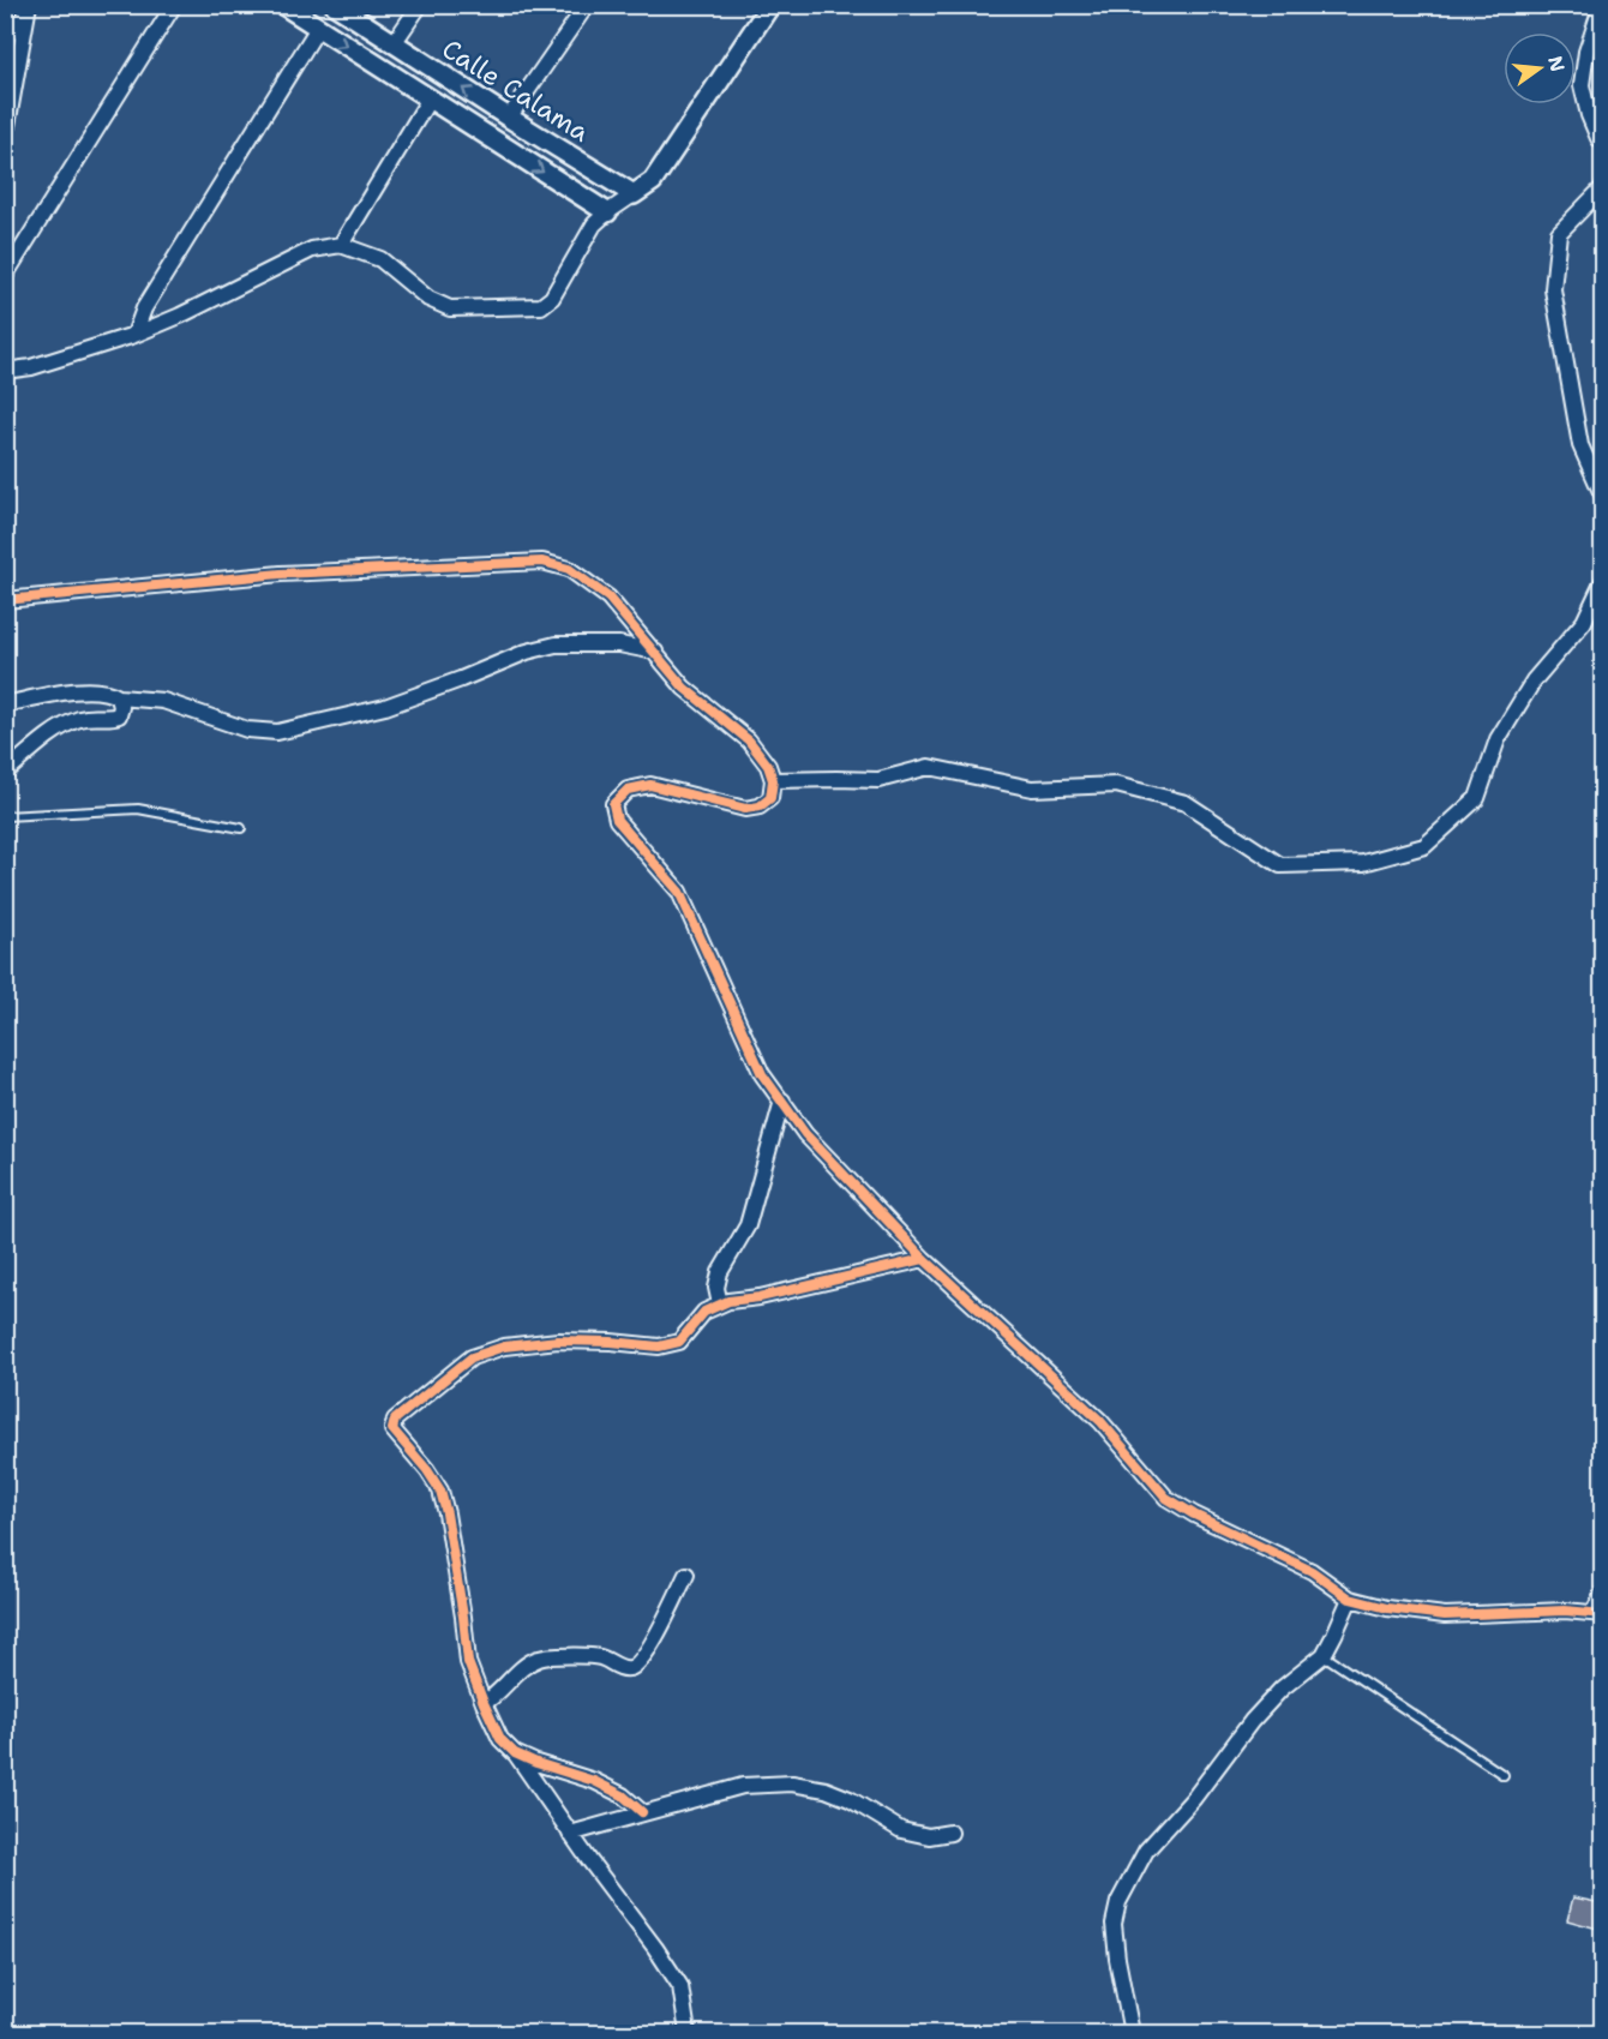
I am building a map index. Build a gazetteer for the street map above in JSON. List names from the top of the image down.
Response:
{
  "streets": {
    "street": ["Calle Calama"]
  },
  "north": "right"
}
